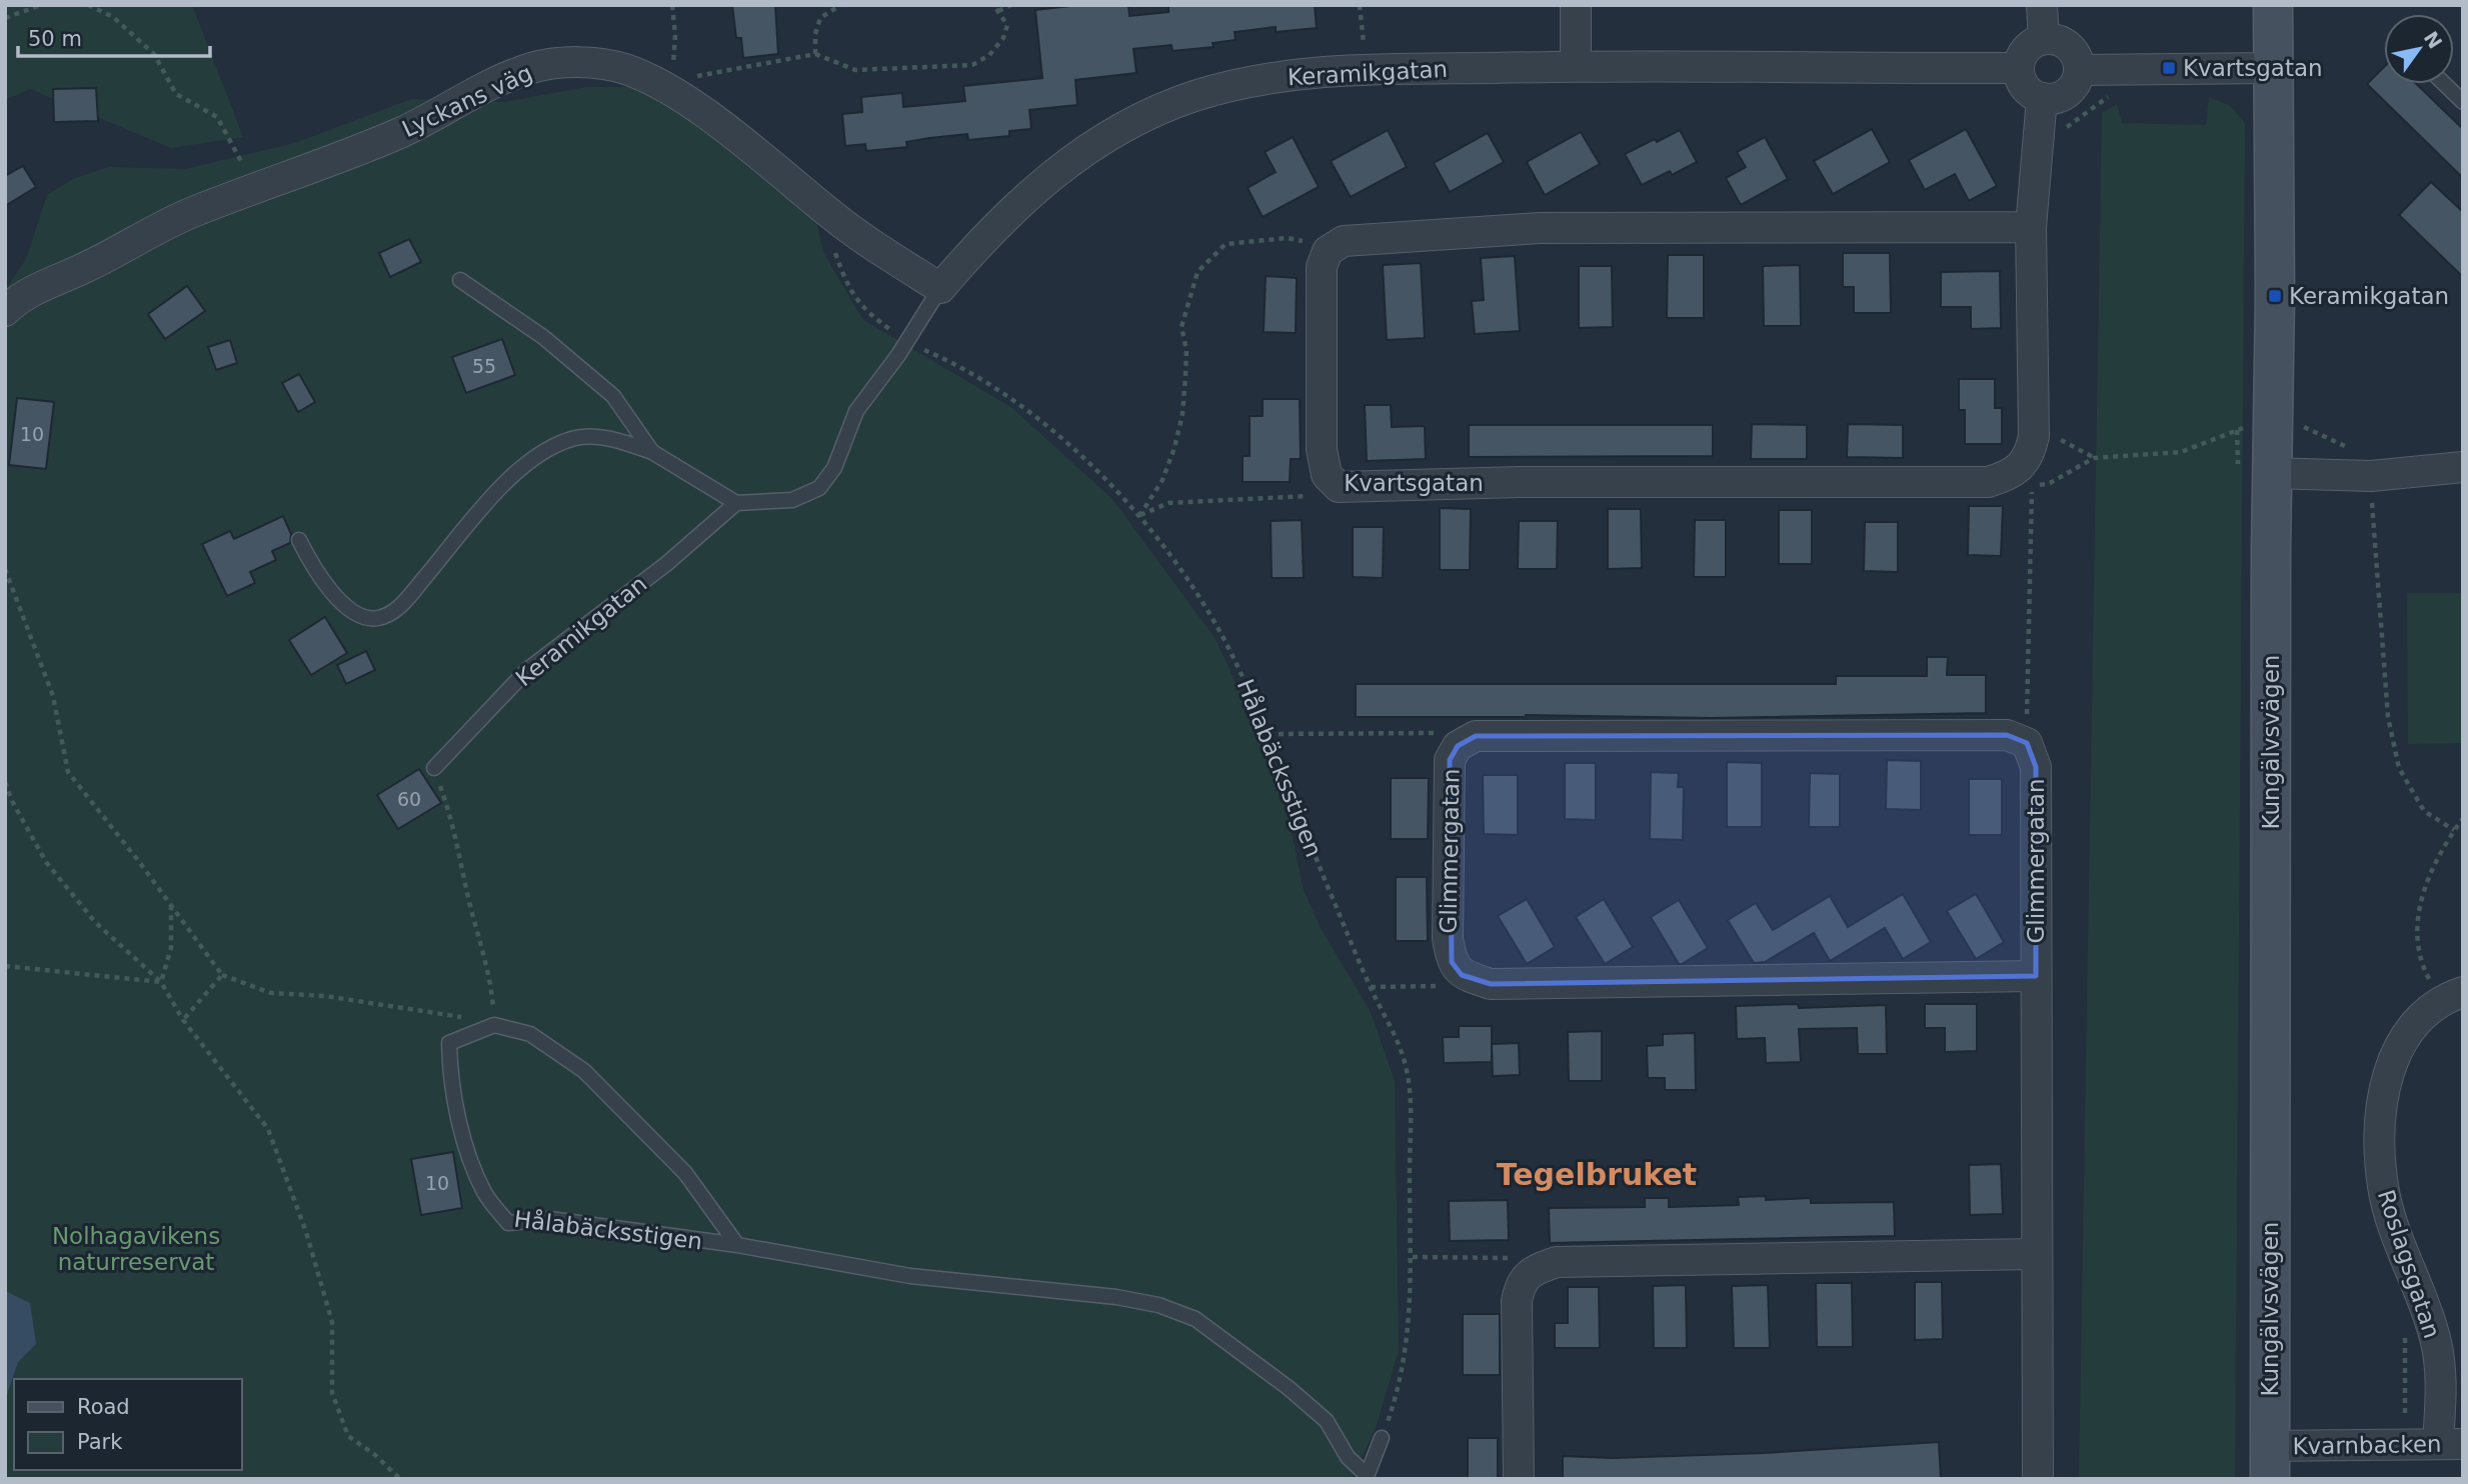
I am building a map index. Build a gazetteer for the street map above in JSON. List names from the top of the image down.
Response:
{
  "streets": {
    "main road": ["Kungälvsvägen"],
    "street": [
      "Keramikgatan",
      "Lyckans väg",
      "Kvartsgatan",
      "Glimmergatan",
      "Roslagsgatan",
      "Kvarnbacken"
    ],
    "lane": ["Hålabäcksstigen"]
  },
  "crossings": [
    ["Keramikgatan", "Lyckans väg"],
    ["Keramikgatan", "Hålabäcksstigen"],
    ["Lyckans väg", "Hålabäcksstigen"],
    ["Kungälvsvägen", "Kvarnbacken"],
    ["Roslagsgatan", "Kvarnbacken"]
  ],
  "districts": ["Tegelbruket"],
  "parks": ["Nolhagavikens naturreservat"],
  "places": {
    "transit": ["Kvartsgatan", "Keramikgatan"]
  },
  "house_numbers": [
    "55",
    "10",
    "60",
    "10"
  ],
  "legend": ["Road", "Park"],
  "scale_bar": "50 m",
  "north": "top right"
}
